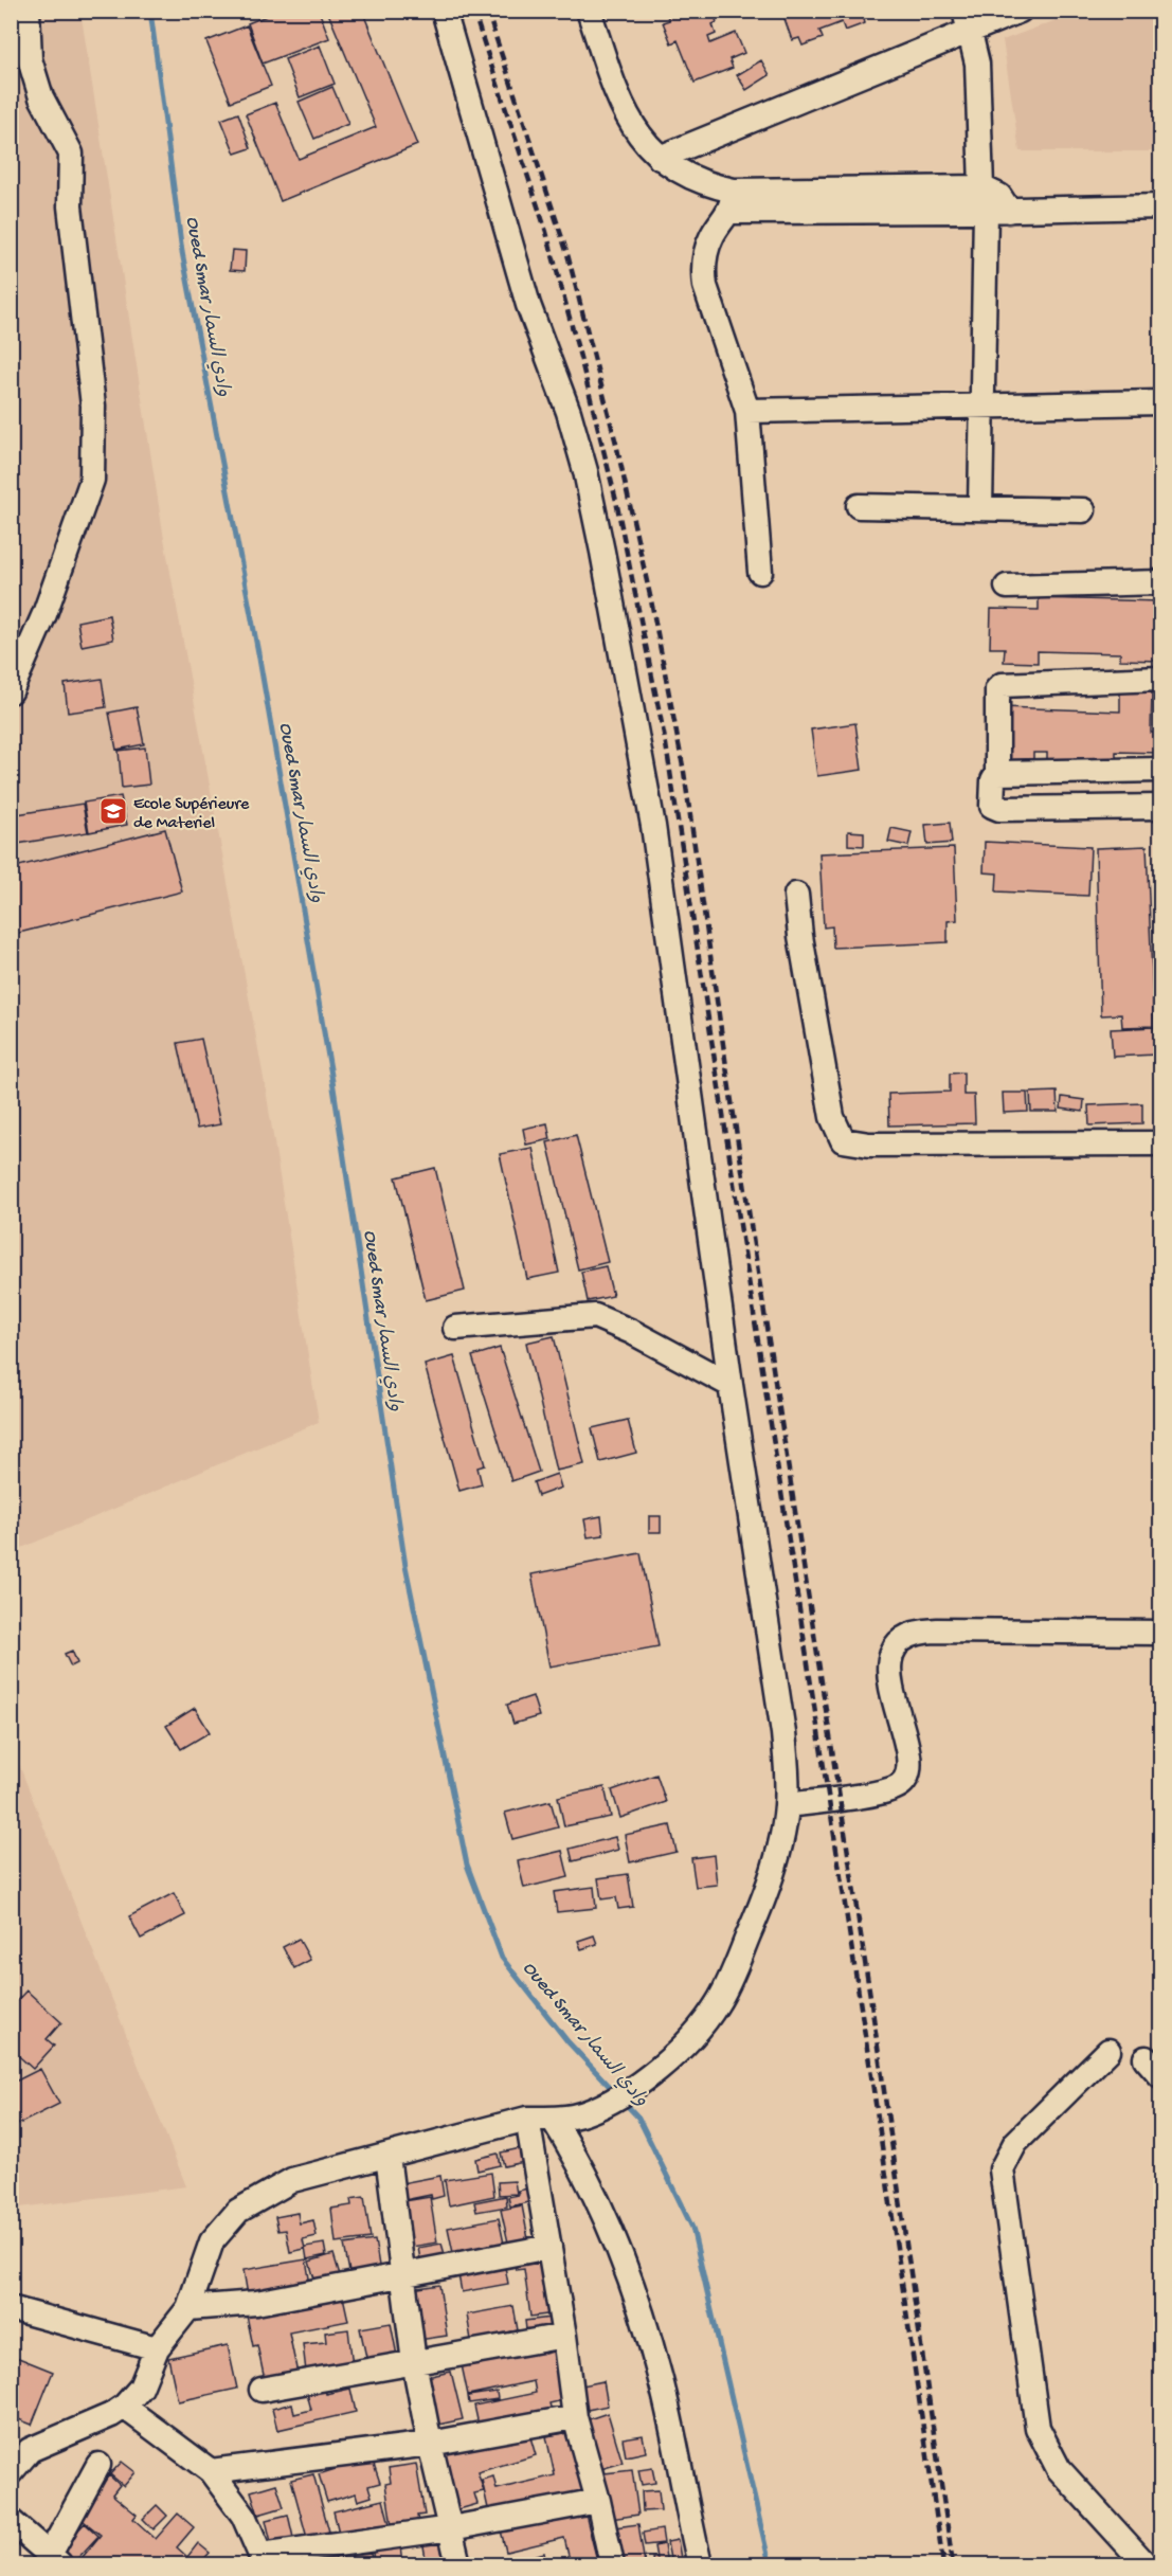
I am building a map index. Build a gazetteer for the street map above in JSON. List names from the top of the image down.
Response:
{
  "water": ["Oued Smar وادي السمار"],
  "places": {
    "school or university": ["Ecole Supérieure de Materiel"]
  }
}
